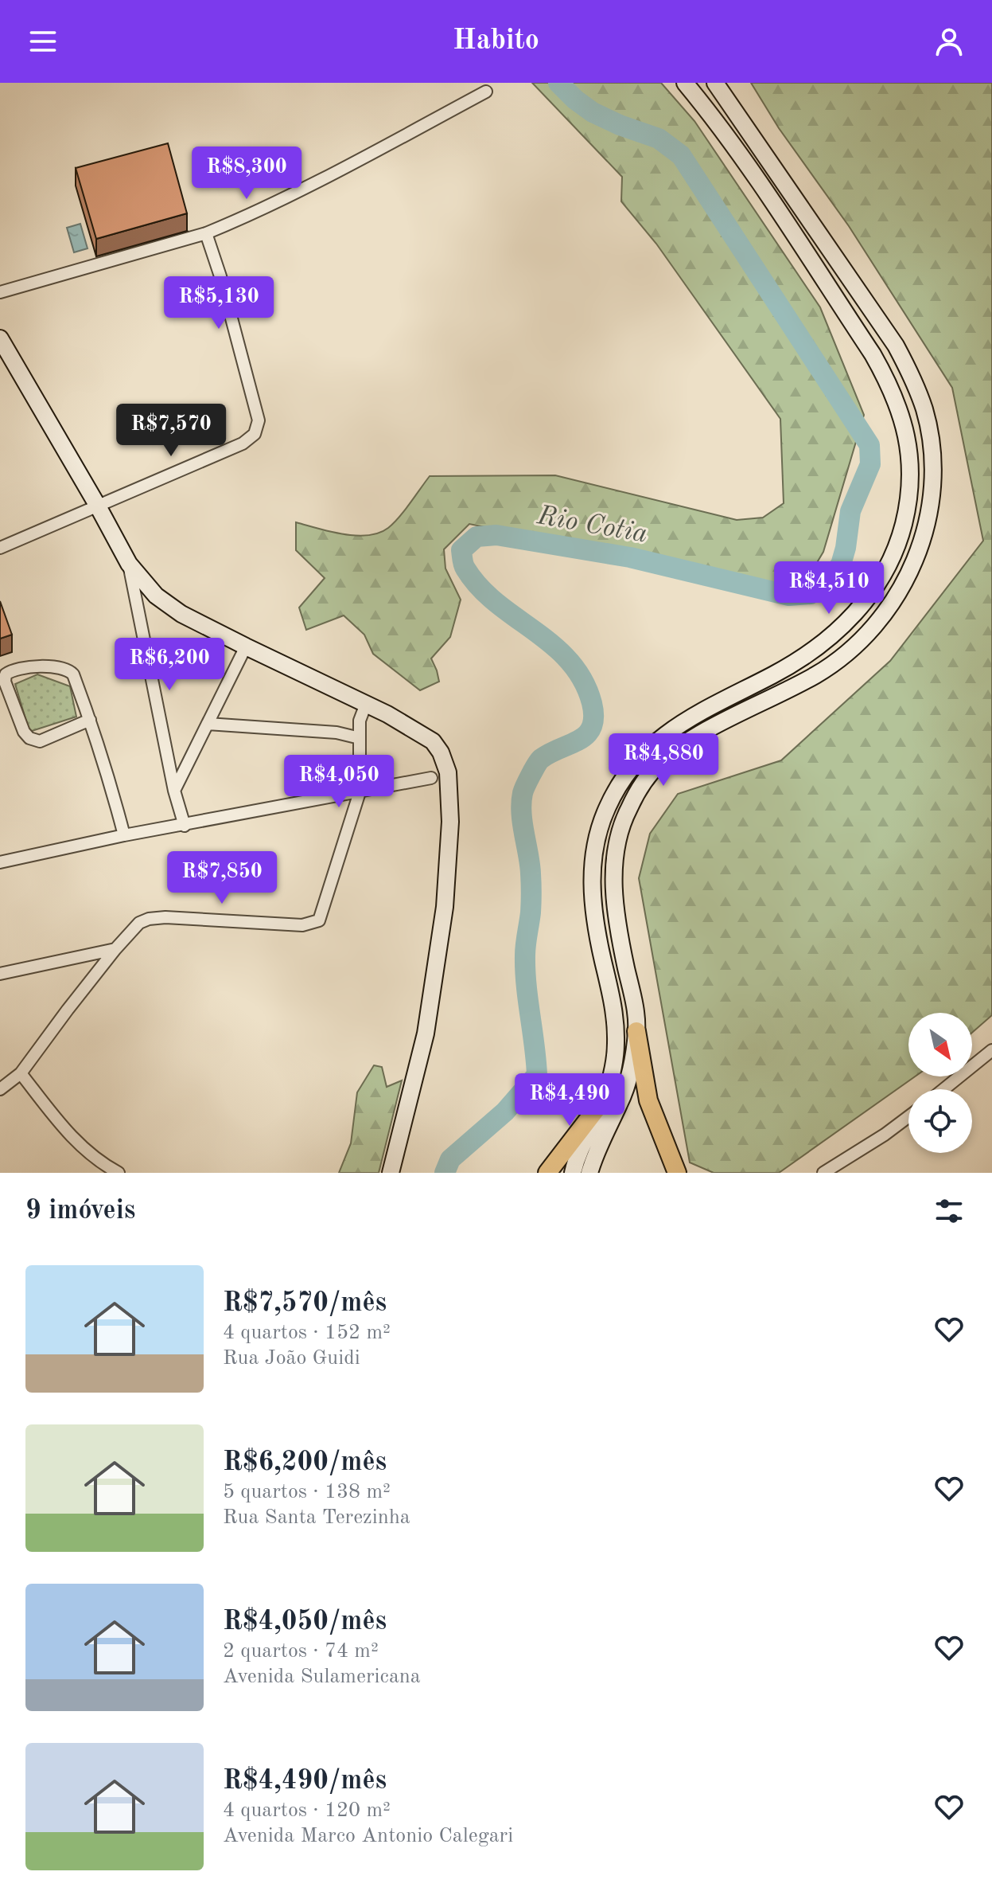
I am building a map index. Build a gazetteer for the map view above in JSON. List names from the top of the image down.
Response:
{
  "water": ["Rio Cotia"],
  "north": "bottom right",
  "page": {
    "header": "Habito",
    "price": [
      "R$8,300",
      "R$5,130",
      "R$7,570",
      "R$4,510",
      "R$6,200",
      "R$4,880",
      "R$4,050",
      "R$7,850",
      "R$4,490"
    ],
    "heading": "9 imóveis",
    "list": [
      {
        "name": "R$7,570/mês",
        "note": "4 quartos · 152 m² · Rua João Guidi"
      },
      {
        "name": "R$6,200/mês",
        "note": "5 quartos · 138 m² · Rua Santa Terezinha"
      },
      {
        "name": "R$4,050/mês",
        "note": "2 quartos · 74 m² · Avenida Sulamericana"
      },
      {
        "name": "R$4,490/mês",
        "note": "4 quartos · 120 m² · Avenida Marco Antonio Calegari"
      }
    ]
  }
}
